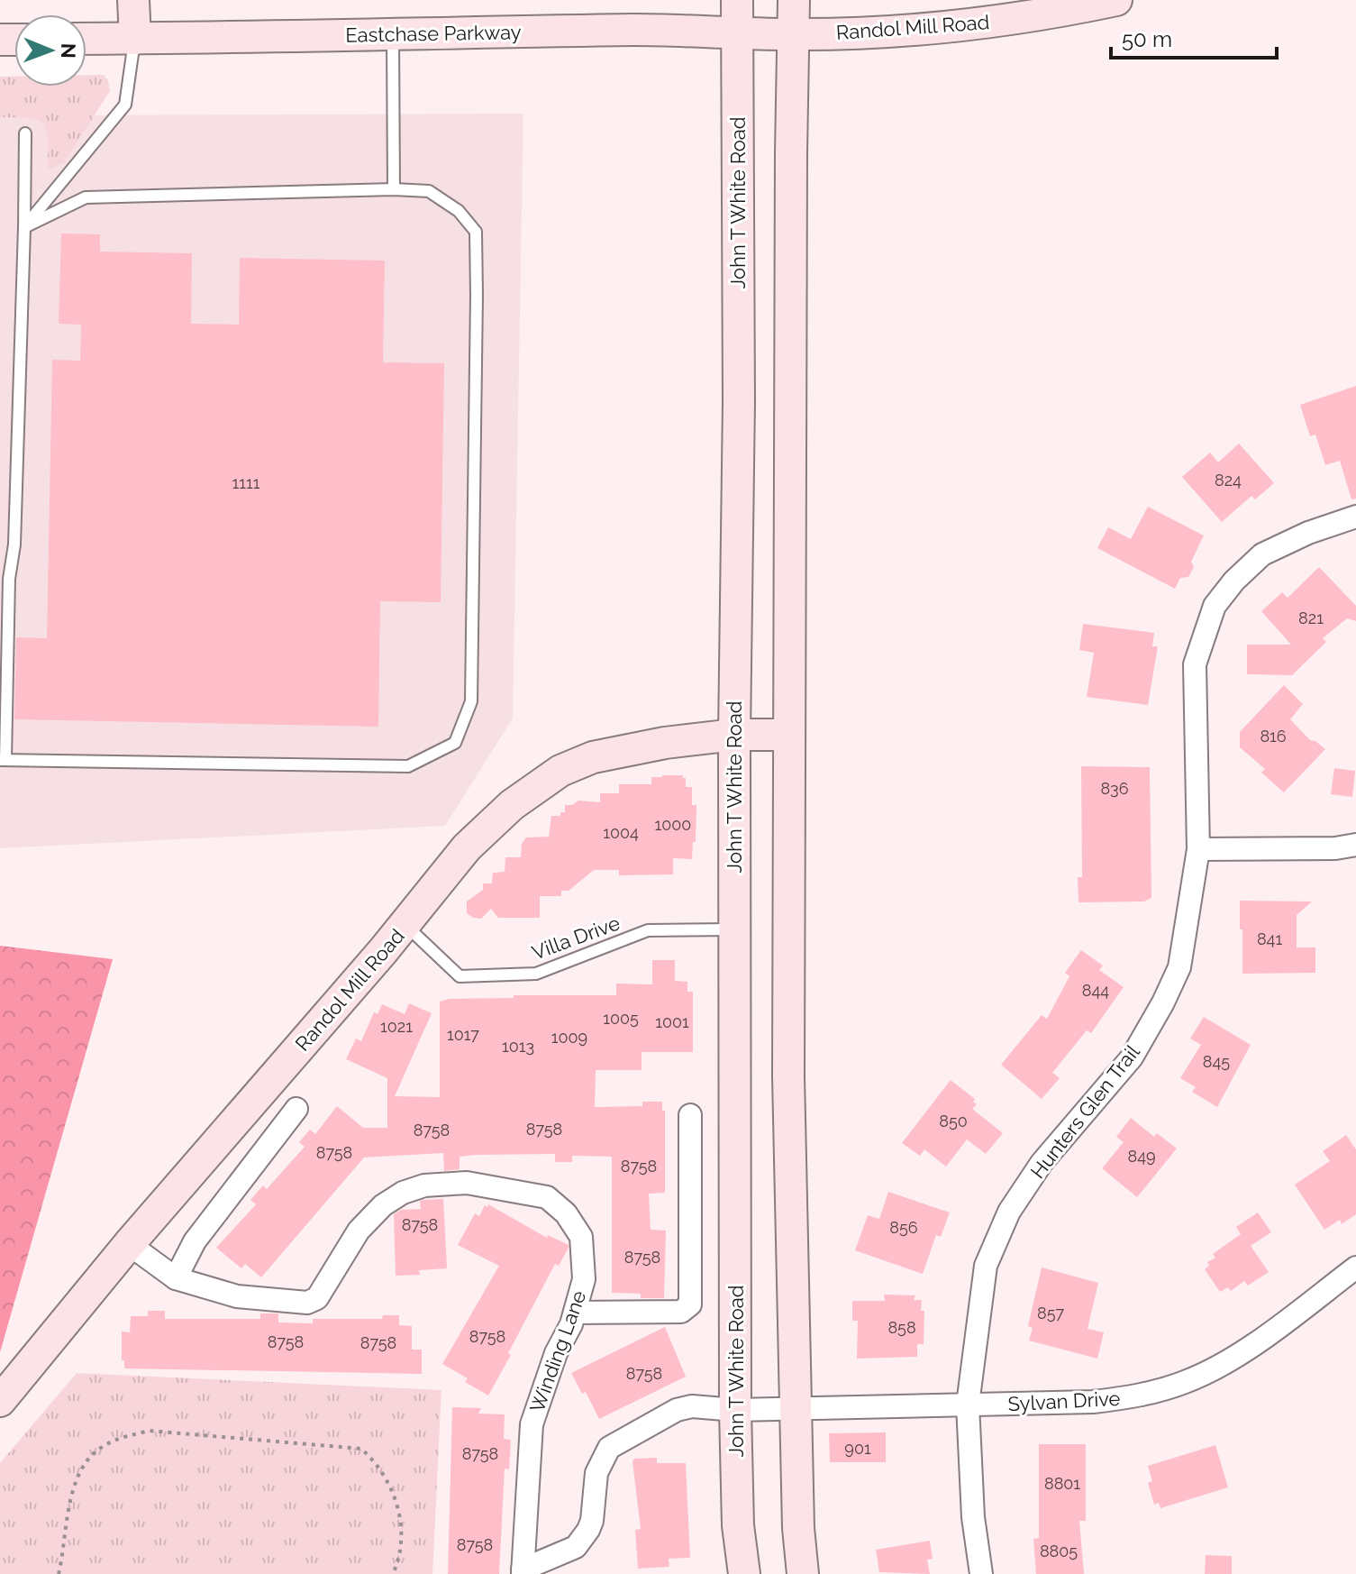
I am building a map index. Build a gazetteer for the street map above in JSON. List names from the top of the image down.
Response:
{
  "streets": {
    "street": [
      "Randol Mill Road",
      "Eastchase Parkway",
      "John T White Road",
      "Hunters Glen Trail",
      "Winding Lane",
      "Sylvan Drive"
    ],
    "lane": ["Villa Drive"]
  },
  "crossings": [
    ["Randol Mill Road", "Eastchase Parkway"],
    ["Randol Mill Road", "John T White Road"],
    ["Randol Mill Road", "Villa Drive"],
    ["Randol Mill Road", "Winding Lane"],
    ["Eastchase Parkway", "John T White Road"],
    ["John T White Road", "Villa Drive"],
    ["John T White Road", "Sylvan Drive"],
    ["Hunters Glen Trail", "Sylvan Drive"],
    ["Winding Lane", "Sylvan Drive"]
  ],
  "house_numbers": [
    "824",
    "1111",
    "821",
    "816",
    "836",
    "1000",
    "1004",
    "841",
    "844",
    "1005",
    "1001",
    "1021",
    "1017",
    "1009",
    "1013",
    "845",
    "850",
    "8758",
    "8758",
    "8758",
    "849",
    "8758",
    "8758",
    "856",
    "8758",
    "857",
    "858",
    "8758",
    "8758",
    "8758",
    "8758",
    "901",
    "8758",
    "8801",
    "8758",
    "8805"
  ],
  "scale_bar": "50 m",
  "north": "right"
}
